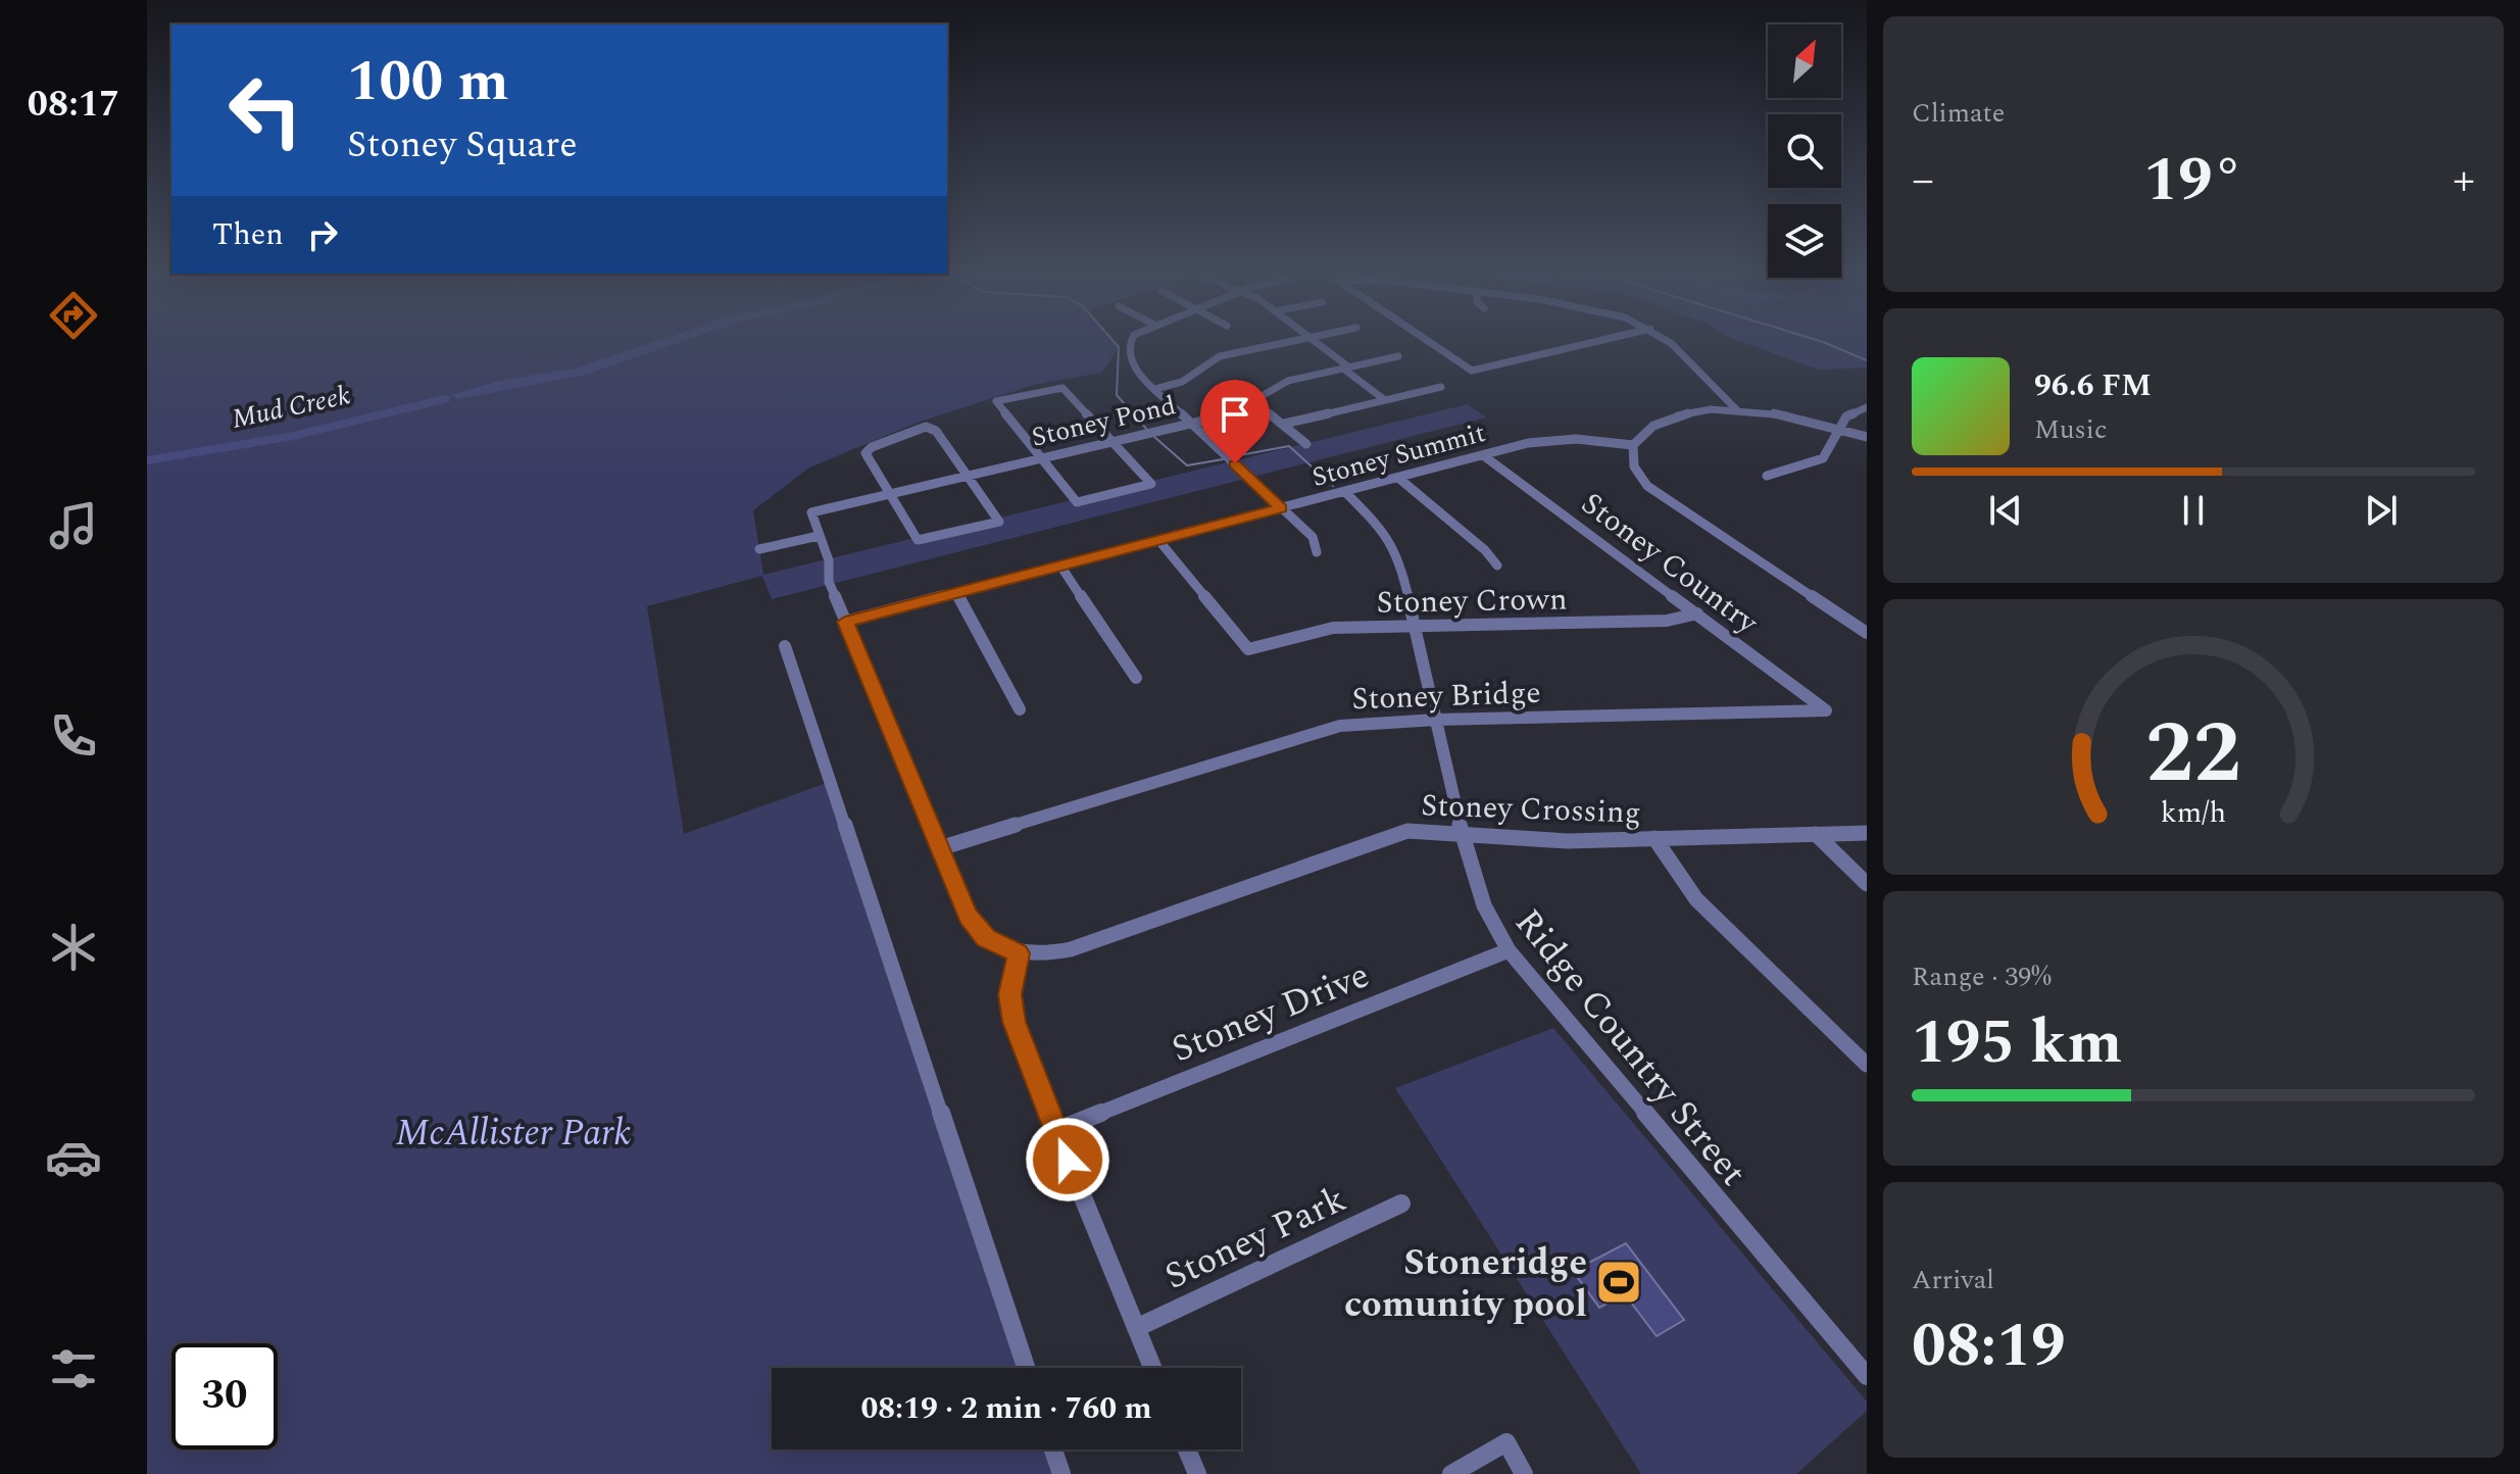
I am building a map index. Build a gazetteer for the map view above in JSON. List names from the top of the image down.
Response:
{
  "streets": {
    "street": [
      "Stoney Pond",
      "Stoney Summit",
      "Stoney Country",
      "Stoney Crown",
      "Stoney Bridge",
      "Stoney Crossing",
      "Stoney Drive",
      "Ridge Country Street",
      "Stoney Park"
    ]
  },
  "crossings": [
    ["Stoney Summit", "Stoney Country"],
    ["Stoney Summit", "Stoney Crown"],
    ["Stoney Summit", "Ridge Country Street"],
    ["Stoney Country", "Stoney Crown"],
    ["Stoney Country", "Stoney Bridge"],
    ["Stoney Crown", "Ridge Country Street"],
    ["Stoney Bridge", "Ridge Country Street"],
    ["Stoney Crossing", "Ridge Country Street"],
    ["Stoney Drive", "Ridge Country Street"]
  ],
  "water": ["Mud Creek"],
  "parks": ["McAllister Park"],
  "places": {
    "sports": ["Stoneridge comunity pool"]
  },
  "north": "top right",
  "page": {
    "tabs": "08:17",
    "tile": [
      "Climate",
      ["Range · 39%", "195 km"],
      ["Arrival", "08:19"]
    ],
    "turn": ["100 m", "Stoney Square"],
    "heat": ["−", "19°", "+"],
    "then": "Then",
    "song": ["96.6 FM", "Music"],
    "limit": "30",
    "trip": "08:19 · 2 min · 760 m",
    "gauge": ["22", "km/h"]
  }
}
